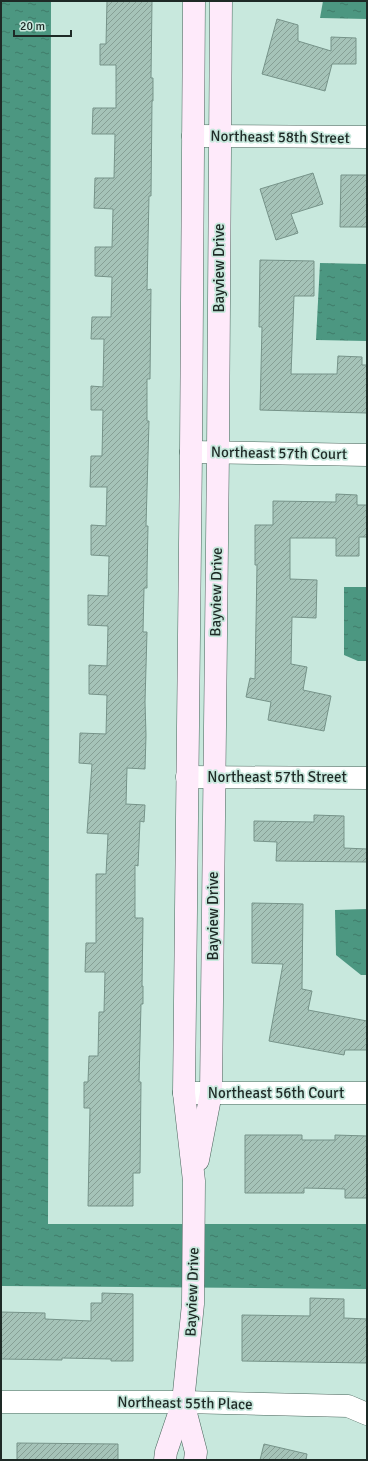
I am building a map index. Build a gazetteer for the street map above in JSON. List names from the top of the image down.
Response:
{
  "streets": {
    "street": [
      "Northeast 58th Street",
      "Bayview Drive",
      "Northeast 57th Court",
      "Northeast 57th Street",
      "Northeast 56th Court",
      "Northeast 55th Place"
    ]
  },
  "crossings": [
    ["Northeast 58th Street", "Bayview Drive"],
    ["Bayview Drive", "Northeast 57th Court"],
    ["Bayview Drive", "Northeast 57th Street"],
    ["Bayview Drive", "Northeast 56th Court"],
    ["Bayview Drive", "Northeast 55th Place"]
  ],
  "scale_bar": "20 m"
}
